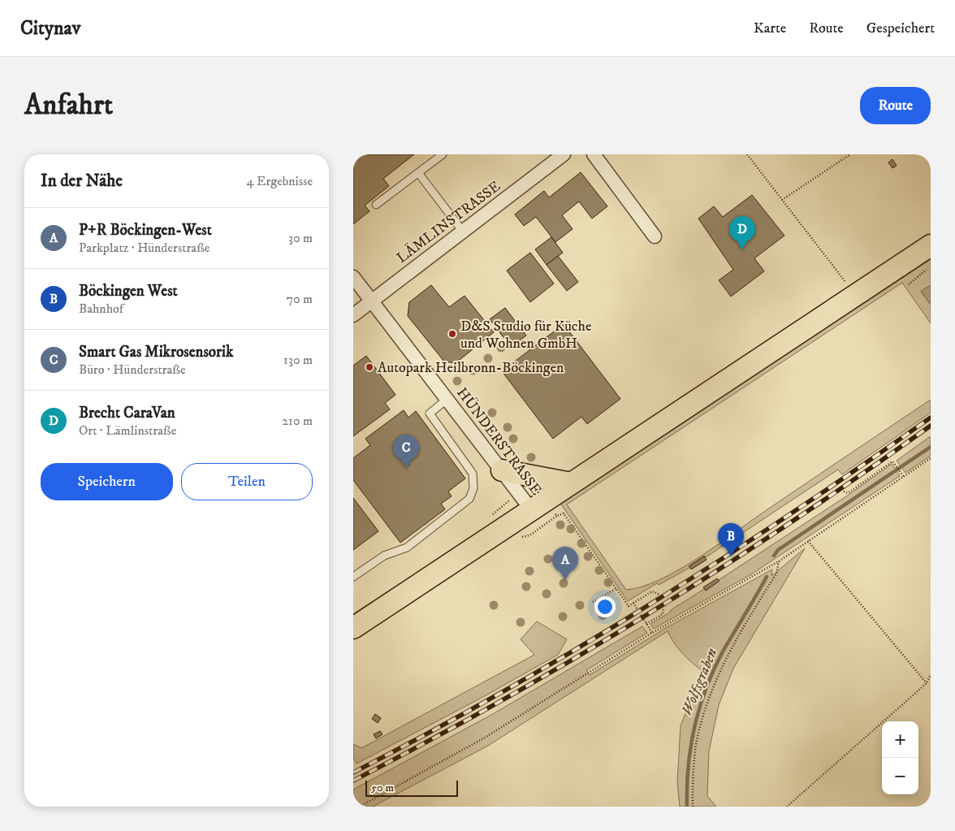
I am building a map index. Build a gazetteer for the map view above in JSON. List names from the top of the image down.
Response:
{
  "streets": {
    "street": ["LÄMLINSTRASSE", "HÜNDERSTRASSE"]
  },
  "crossings": [
    ["LÄMLINSTRASSE", "HÜNDERSTRASSE"]
  ],
  "water": ["Wolfsgraben"],
  "places": ["D&S Studio für Küche und Wohnen GmbH", "Autopark Heilbronn-Böckingen"],
  "scale_bar": "50 m",
  "page": {
    "header": "Citynav",
    "nav": ["Karte", "Route", "Gespeichert"],
    "buttons": [
      "Route",
      ["Speichern", "Teilen"]
    ],
    "title": "Anfahrt",
    "heading": ["In der Nähe", "4 Ergebnisse"],
    "list": [
      {
        "mark": "A",
        "name": "P+R Böckingen-West",
        "note": "Parkplatz · Hünderstraße",
        "value": "30 m"
      },
      {
        "mark": "B",
        "name": "Böckingen West",
        "note": "Bahnhof",
        "value": "70 m"
      },
      {
        "mark": "C",
        "name": "Smart Gas Mikrosensorik",
        "note": "Büro · Hünderstraße",
        "value": "130 m"
      },
      {
        "mark": "D",
        "name": "Brecht CaraVan",
        "note": "Ort · Lämlinstraße",
        "value": "210 m"
      }
    ],
    "pins": [
      "D",
      "C",
      "B",
      "A"
    ],
    "map_buttons": ["+", "−"],
    "scale": "50 m"
  }
}
